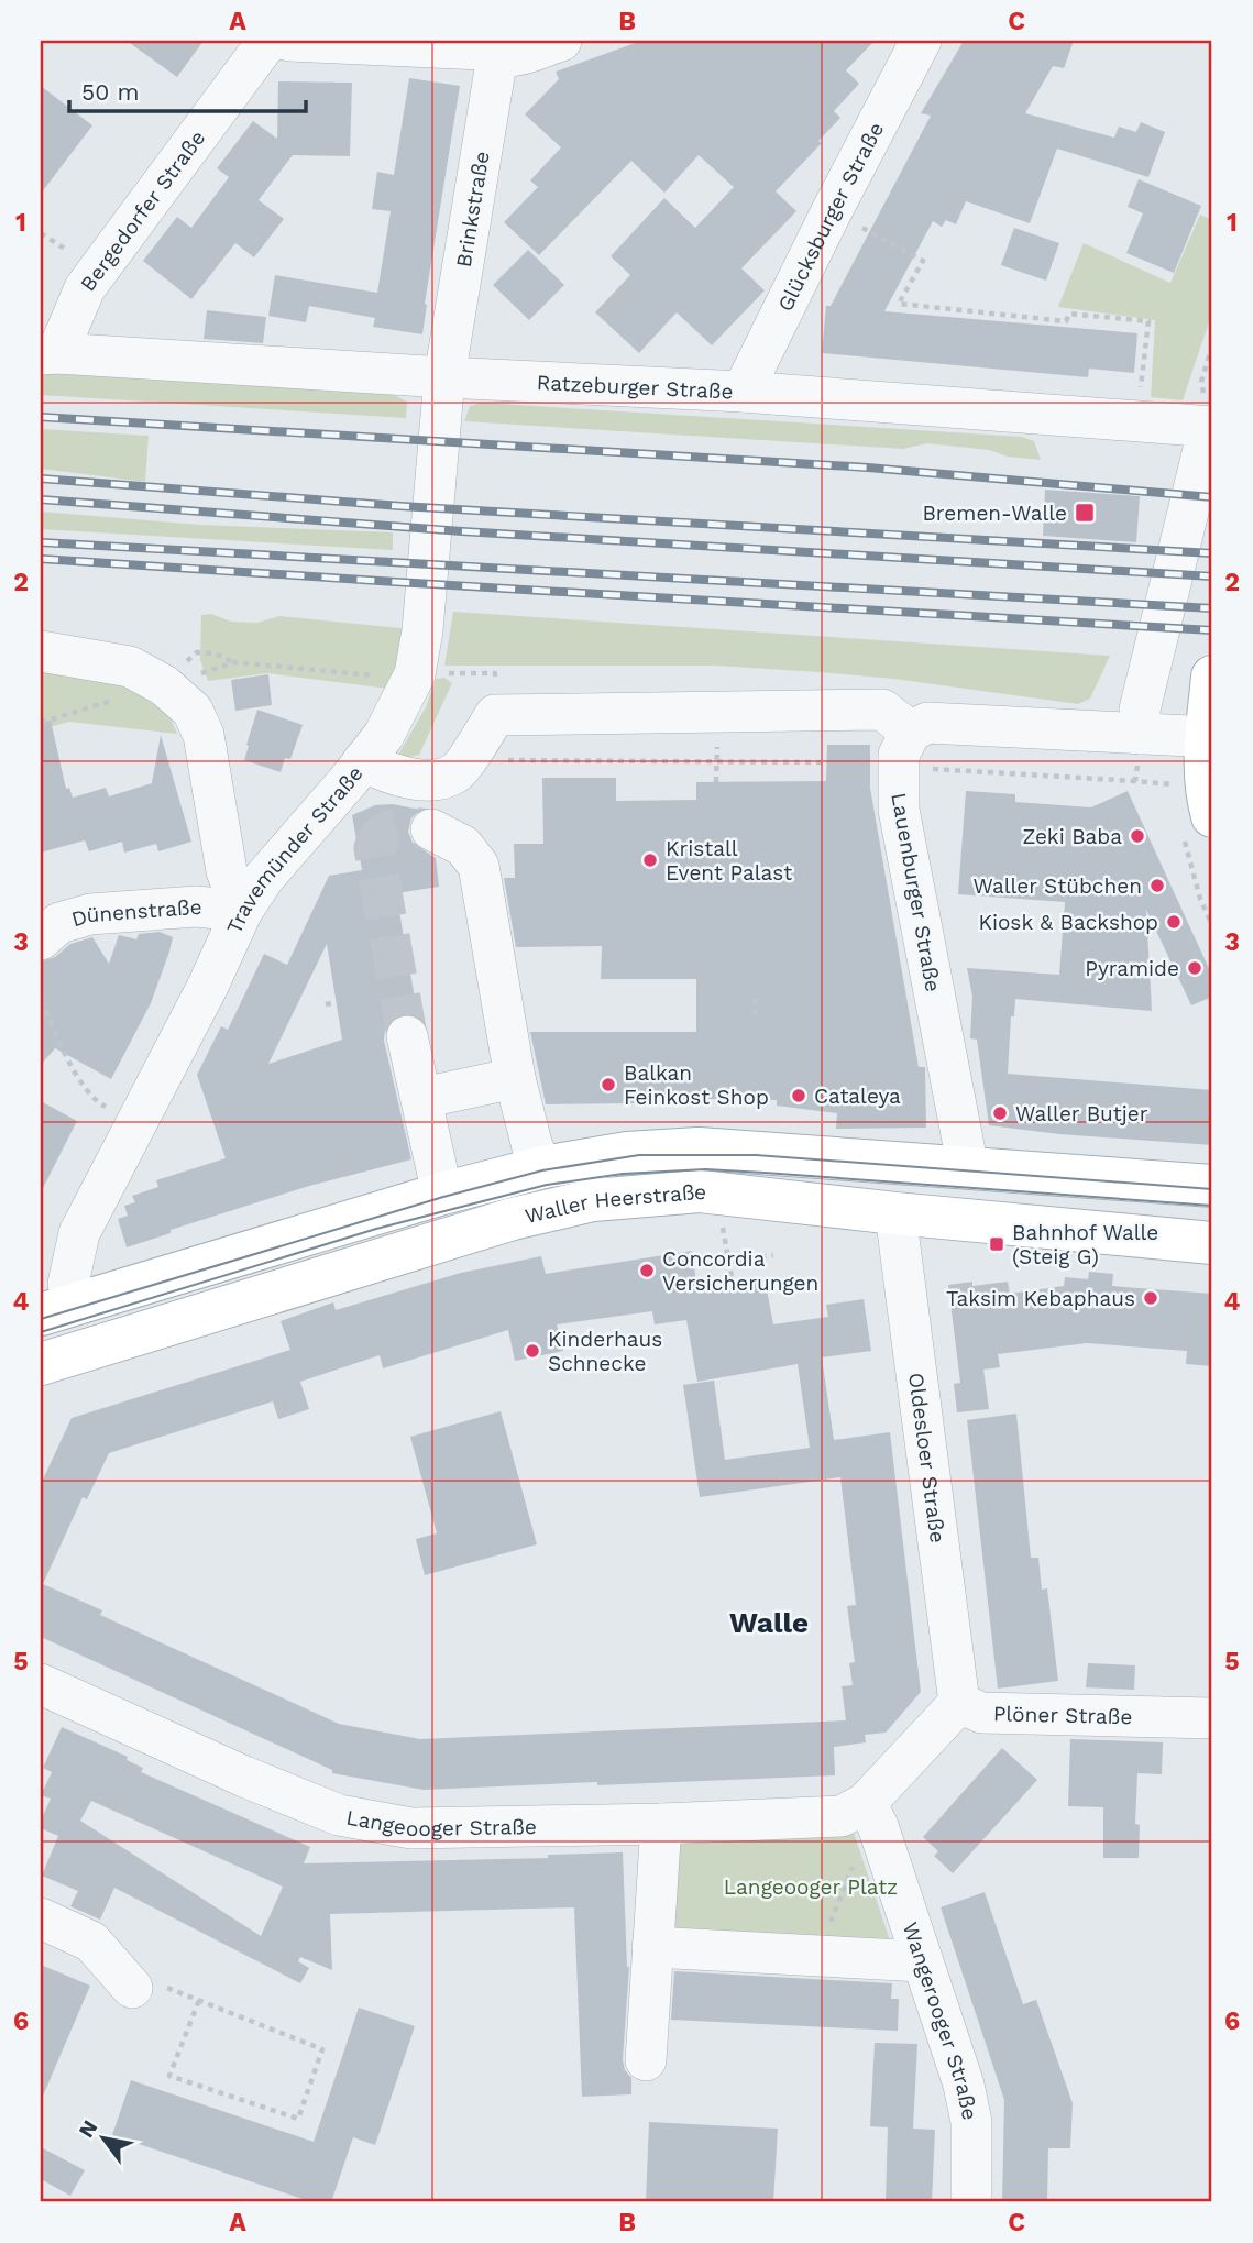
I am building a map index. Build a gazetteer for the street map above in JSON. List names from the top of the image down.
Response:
{
  "streets": {
    "main road": ["Waller Heerstraße"],
    "street": [
      "Brinkstraße",
      "Bergedorfer Straße",
      "Glücksburger Straße",
      "Ratzeburger Straße",
      "Travemünder Straße",
      "Lauenburger Straße",
      "Dünenstraße",
      "Oldesloer Straße",
      "Plöner Straße",
      "Langeooger Straße",
      "Wangerooger Straße"
    ]
  },
  "crossings": [
    ["Brinkstraße", "Ratzeburger Straße"],
    ["Brinkstraße", "Travemünder Straße"],
    ["Bergedorfer Straße", "Ratzeburger Straße"],
    ["Glücksburger Straße", "Ratzeburger Straße"],
    ["Ratzeburger Straße", "Travemünder Straße"],
    ["Travemünder Straße", "Dünenstraße"],
    ["Travemünder Straße", "Waller Heerstraße"],
    ["Lauenburger Straße", "Waller Heerstraße"],
    ["Waller Heerstraße", "Oldesloer Straße"],
    ["Oldesloer Straße", "Plöner Straße"],
    ["Langeooger Straße", "Wangerooger Straße"]
  ],
  "districts": ["Walle"],
  "parks": ["Langeooger Platz"],
  "places": {
    "transit": ["Bremen-Walle", "Bahnhof Walle (Steig G)"],
    "other": [
      "Zeki Baba",
      "Kristall Event Palast",
      "Waller Stübchen",
      "Kiosk & Backshop",
      "Pyramide",
      "Balkan Feinkost Shop",
      "Cataleya",
      "Waller Butjer",
      "Concordia Versicherungen",
      "Taksim Kebaphaus",
      "Kinderhaus Schnecke"
    ]
  },
  "scale_bar": "50 m",
  "north": "top left",
  "grid": {
    "columns": ["A", "B", "C"],
    "rows": [
      "1",
      "2",
      "3",
      "4",
      "5",
      "6"
    ]
  }
}
